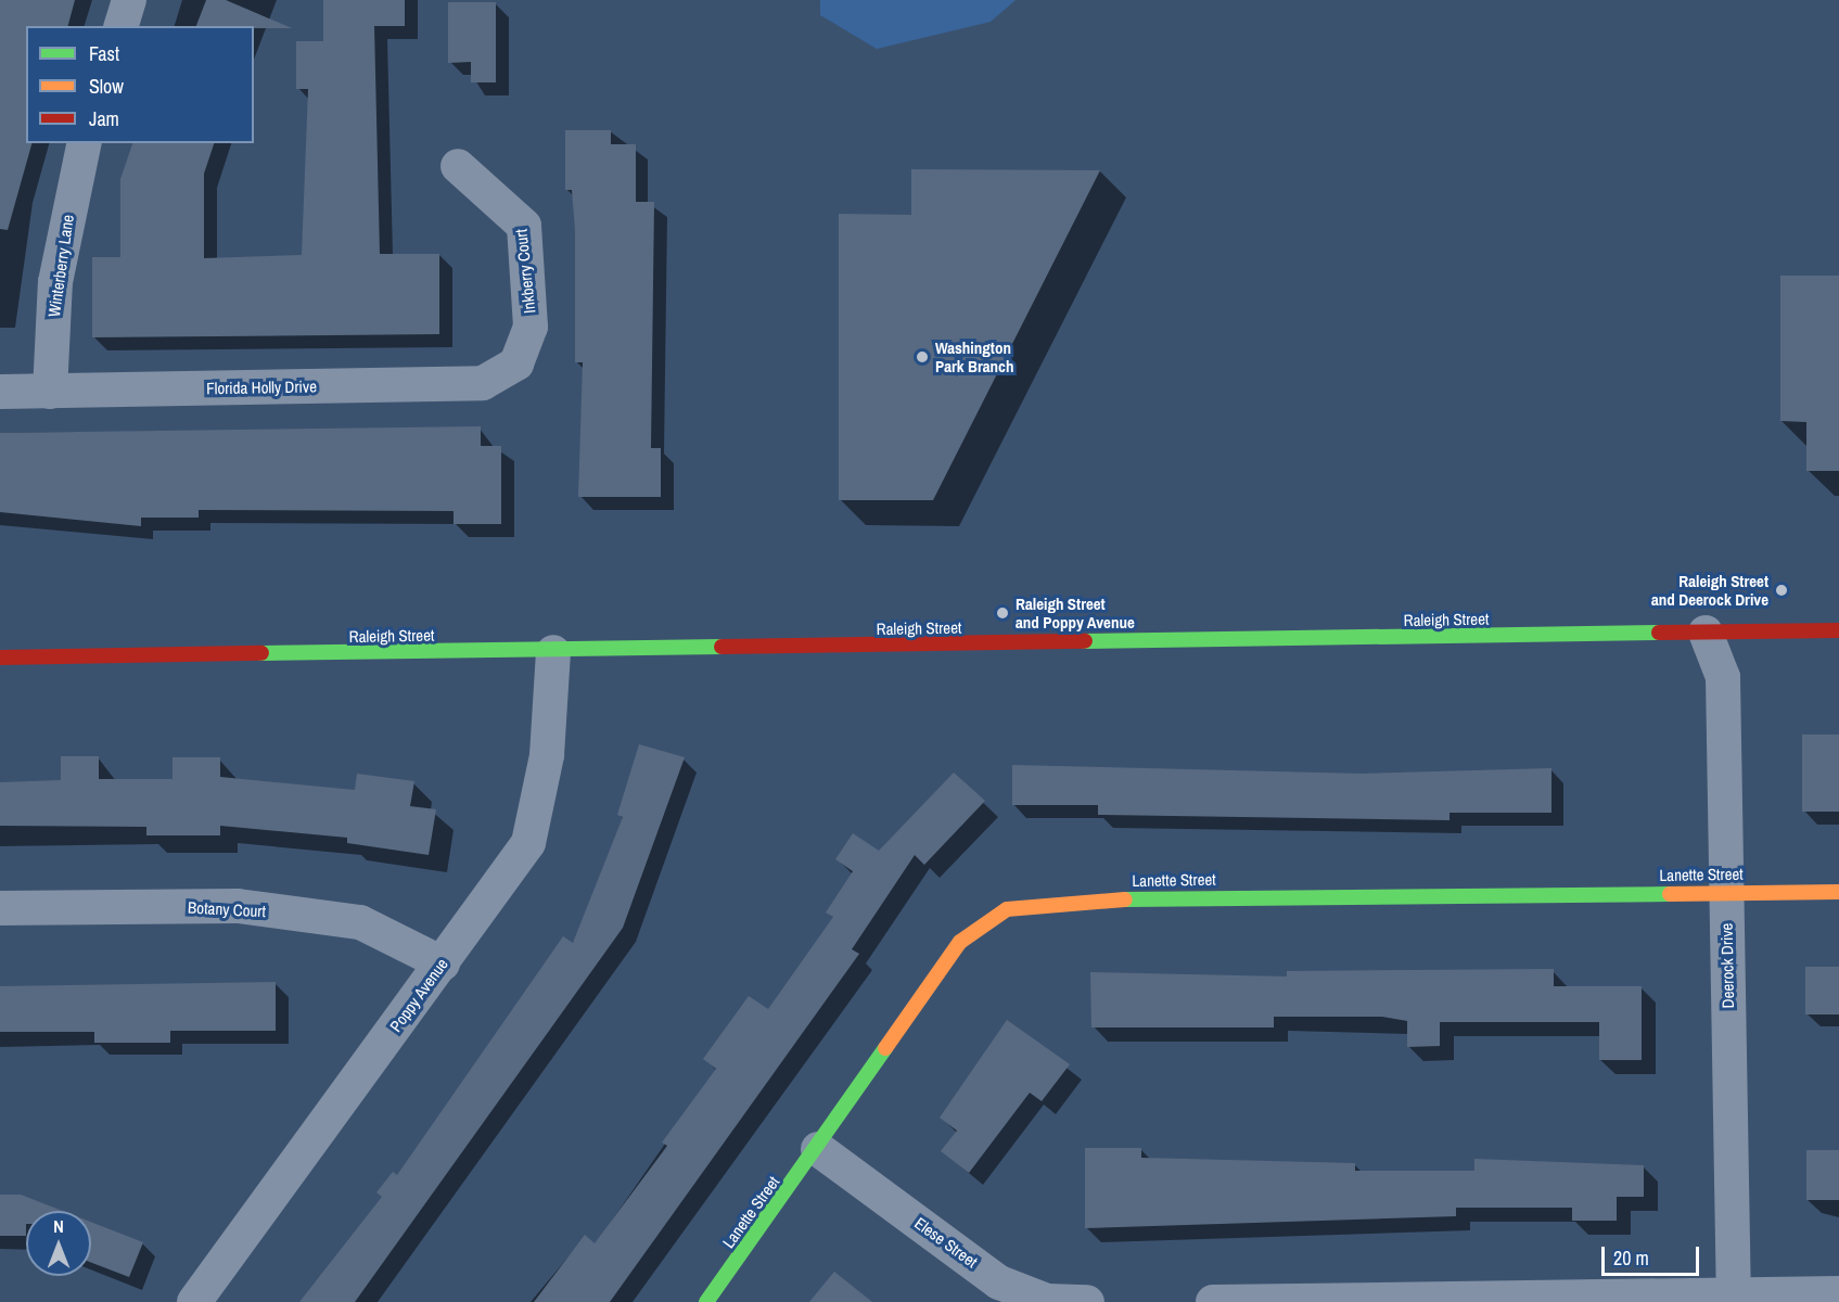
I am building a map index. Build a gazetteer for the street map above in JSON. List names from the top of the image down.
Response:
{
  "streets": {
    "street": [
      "Winterberry Lane",
      "Inkberry Court",
      "Florida Holly Drive",
      "Raleigh Street",
      "Lanette Street",
      "Botany Court",
      "Deerock Drive",
      "Poppy Avenue",
      "Elese Street"
    ]
  },
  "crossings": [
    ["Winterberry Lane", "Florida Holly Drive"],
    ["Inkberry Court", "Florida Holly Drive"],
    ["Raleigh Street", "Deerock Drive"],
    ["Raleigh Street", "Poppy Avenue"],
    ["Lanette Street", "Deerock Drive"],
    ["Lanette Street", "Elese Street"],
    ["Botany Court", "Poppy Avenue"]
  ],
  "places": ["Washington Park Branch", "Raleigh Street and Deerock Drive", "Raleigh Street and Poppy Avenue"],
  "legend": ["Fast", "Slow", "Jam"],
  "scale_bar": "20 m",
  "north": "top"
}
